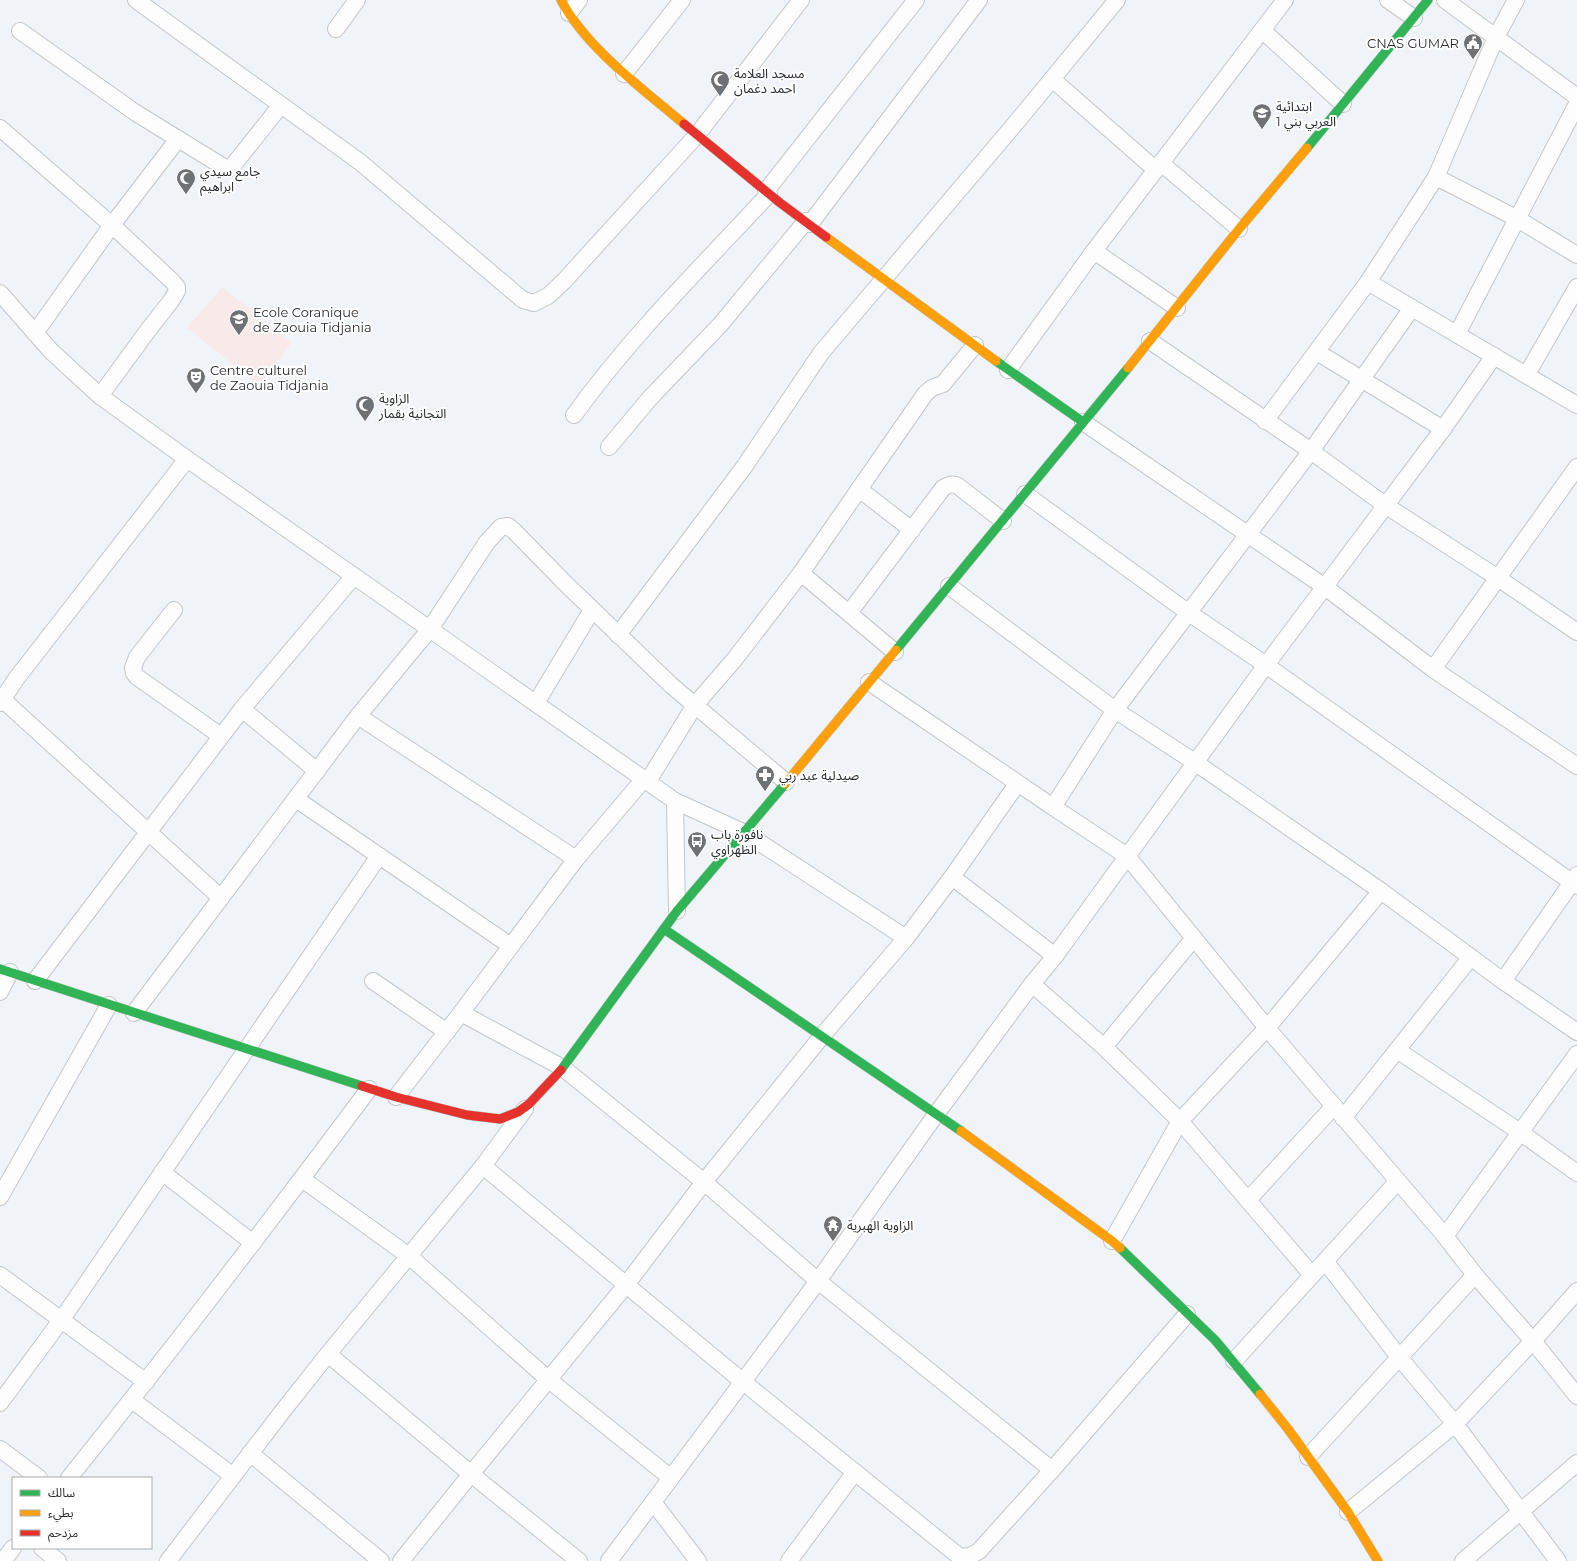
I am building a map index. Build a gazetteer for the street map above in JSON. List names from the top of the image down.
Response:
{
  "places": {
    "public building": ["CNAS GUMAR"],
    "mosque": ["مسجد العلامة احمد دغمان", "جامع سيدي ابراهيم", "الزاوية التجانية بقمار"],
    "school or university": ["ابتدائية العربي بني 1", "Ecole Coranique de Zaouia Tidjania"],
    "theatre": ["Centre culturel de Zaouia Tidjania"],
    "pharmacy": ["صيدلية عبد ربي"],
    "bus stop": ["نافورة باب الظهراوي"],
    "temple": ["الزاوية الهبرية"]
  },
  "legend": ["سالك", "بطيء", "مزدحم"]
}
